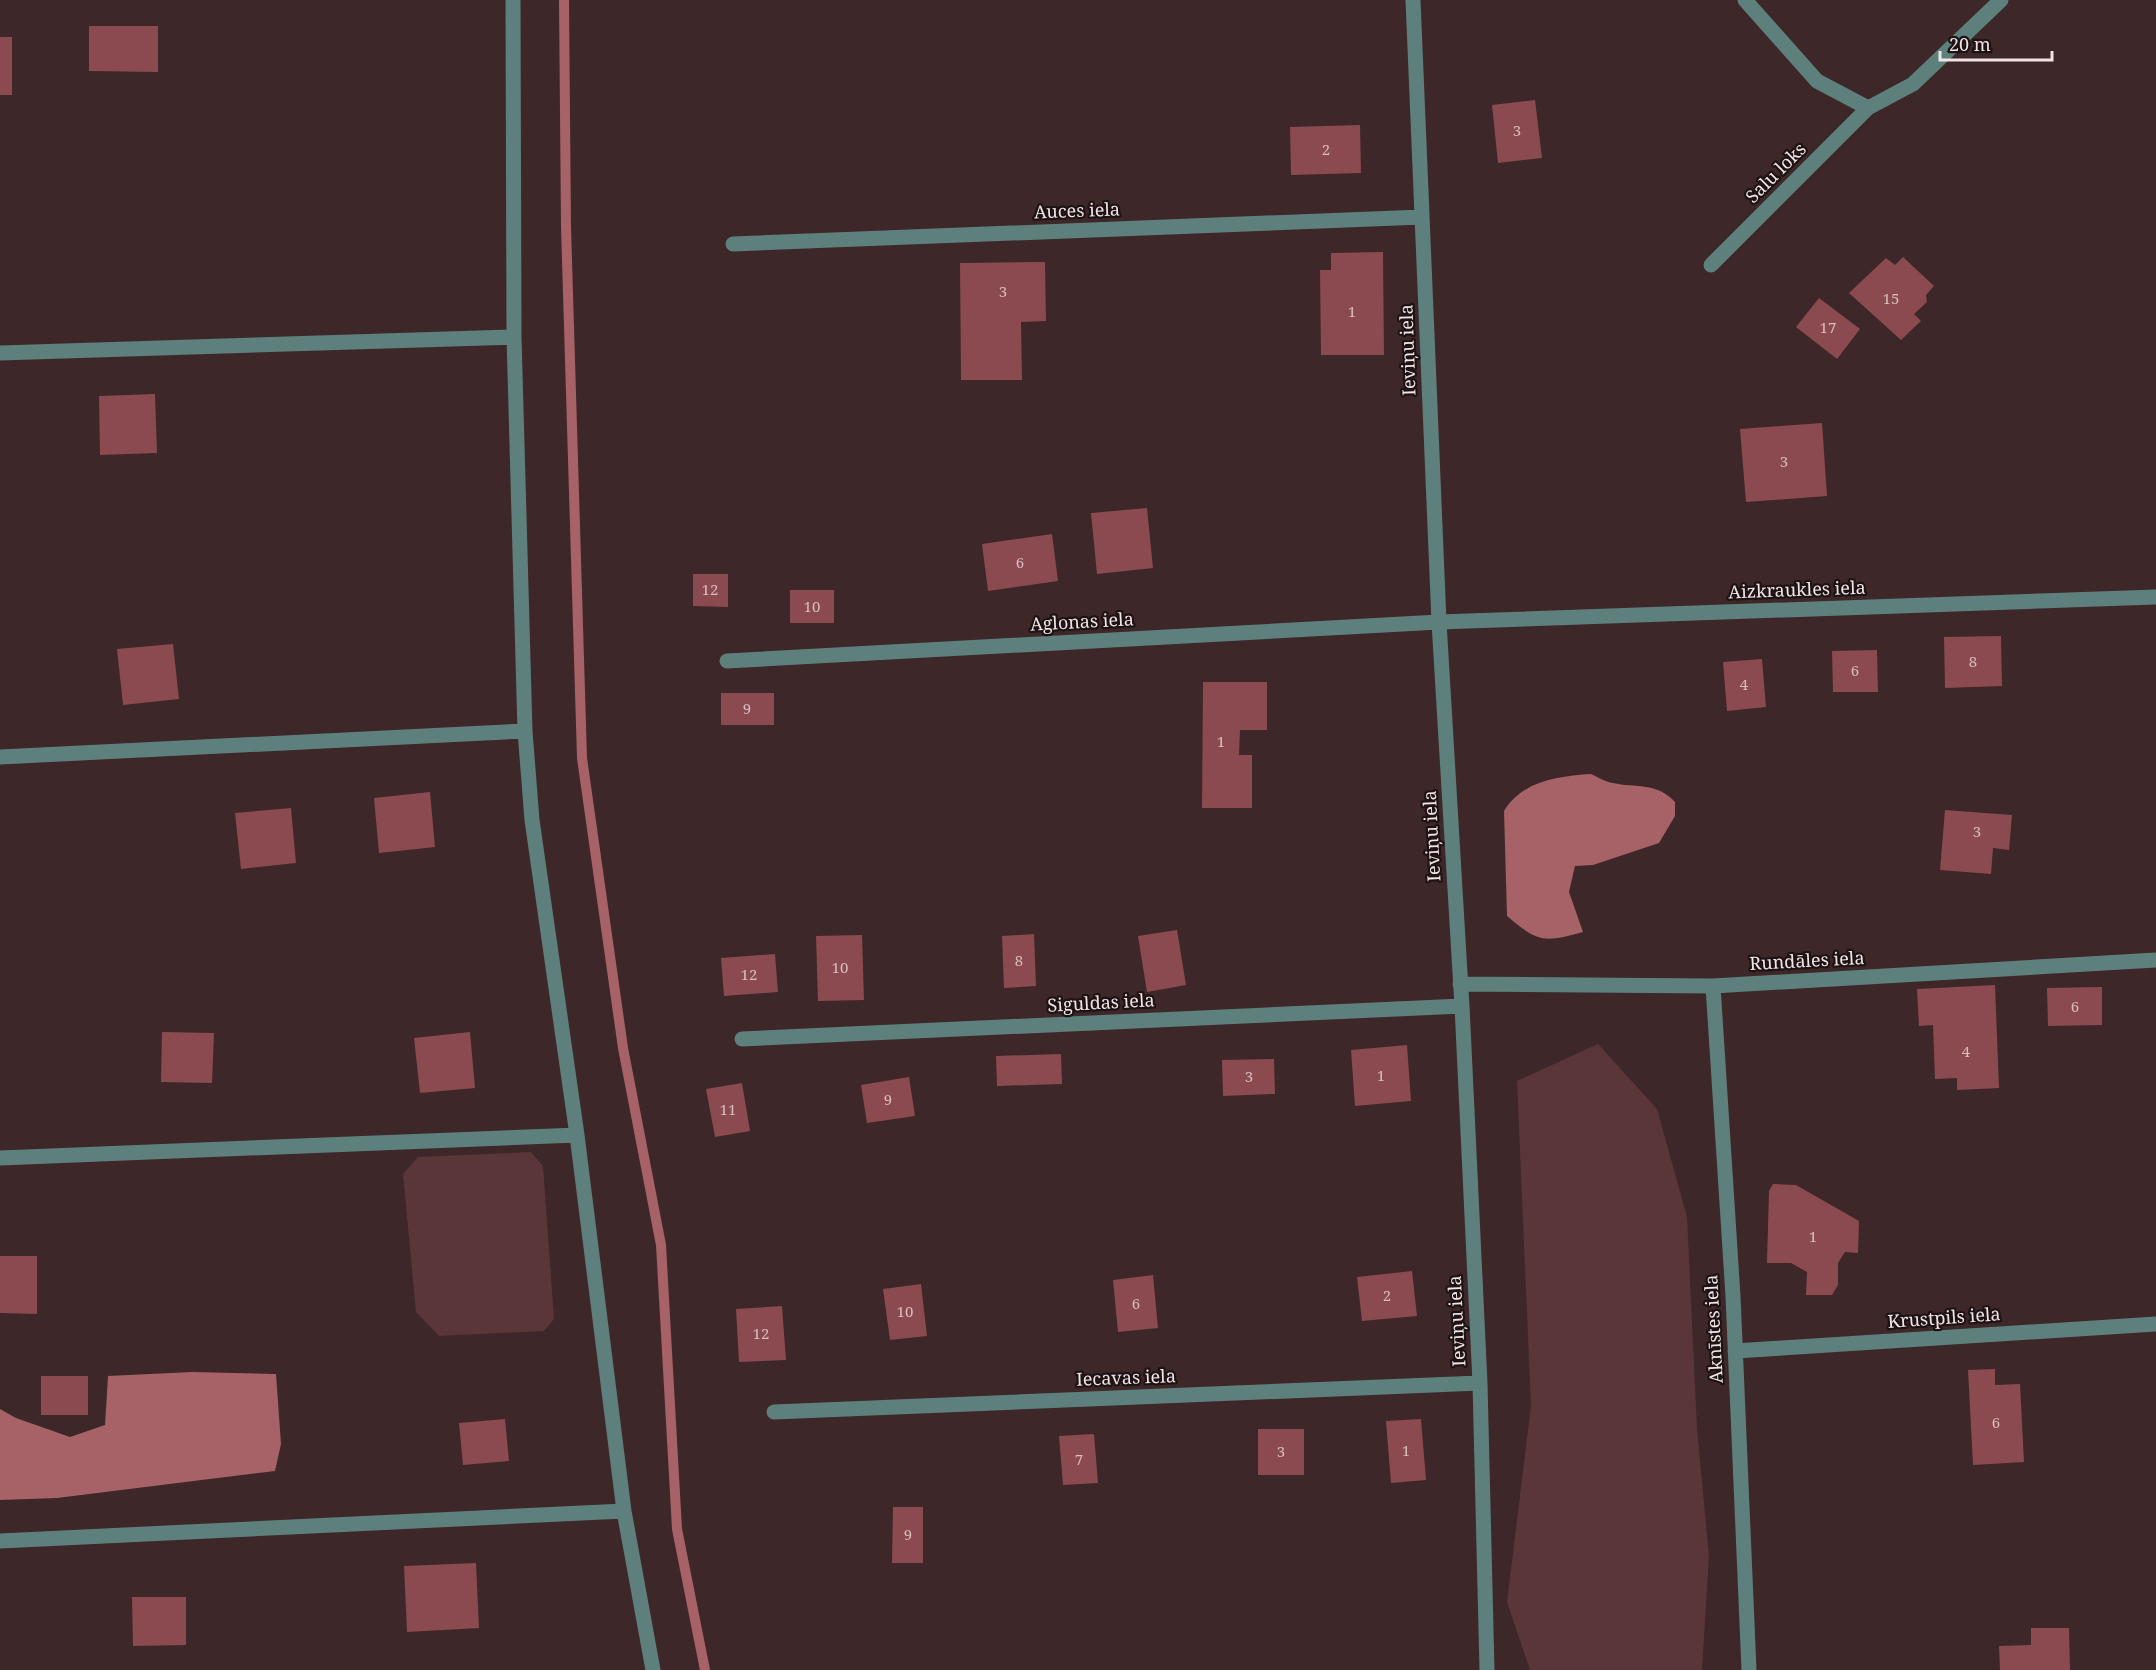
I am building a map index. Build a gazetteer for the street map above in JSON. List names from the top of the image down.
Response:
{
  "streets": {
    "street": [
      "Salu loks",
      "Auces iela",
      "Ieviņu iela",
      "Aizkraukles iela",
      "Aglonas iela",
      "Rundāles iela",
      "Siguldas iela",
      "Krustpils iela",
      "Aknīstes iela",
      "Iecavas iela"
    ]
  },
  "crossings": [
    ["Auces iela", "Ieviņu iela"],
    ["Ieviņu iela", "Aizkraukles iela"],
    ["Ieviņu iela", "Aglonas iela"],
    ["Ieviņu iela", "Rundāles iela"],
    ["Ieviņu iela", "Siguldas iela"],
    ["Ieviņu iela", "Iecavas iela"],
    ["Aizkraukles iela", "Aglonas iela"],
    ["Rundāles iela", "Aknīstes iela"],
    ["Krustpils iela", "Aknīstes iela"]
  ],
  "house_numbers": [
    "3",
    "2",
    "3",
    "15",
    "1",
    "17",
    "3",
    "6",
    "12",
    "10",
    "8",
    "6",
    "4",
    "9",
    "1",
    "3",
    "8",
    "10",
    "12",
    "6",
    "4",
    "1",
    "3",
    "9",
    "11",
    "1",
    "2",
    "6",
    "10",
    "12",
    "6",
    "1",
    "3",
    "7",
    "9"
  ],
  "scale_bar": "20 m"
}
